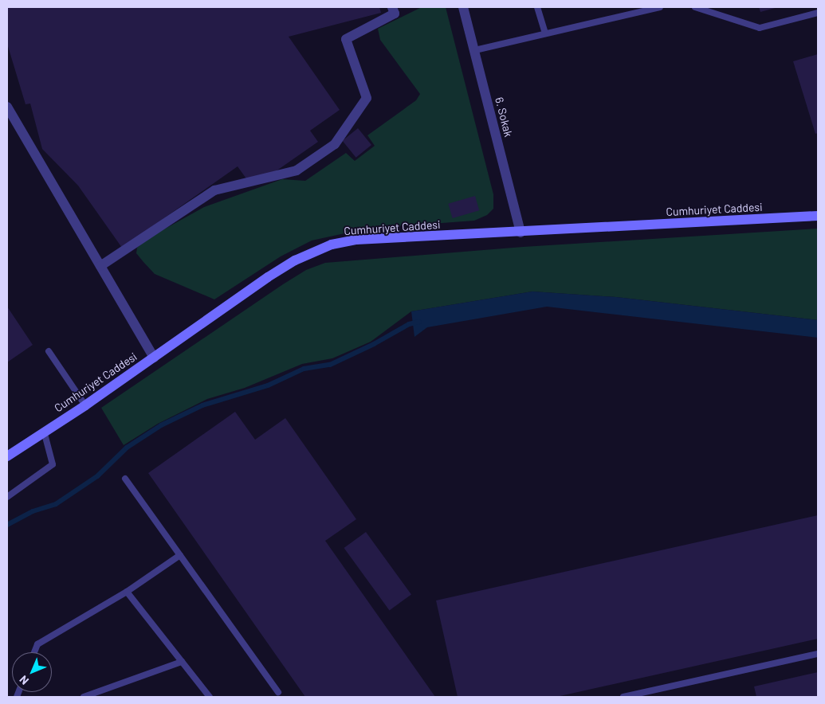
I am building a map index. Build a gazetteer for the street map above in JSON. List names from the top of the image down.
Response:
{
  "streets": {
    "street": ["6. Sokak", "Cumhuriyet Caddesi"]
  },
  "crossings": [
    ["6. Sokak", "Cumhuriyet Caddesi"]
  ],
  "north": "bottom left"
}
